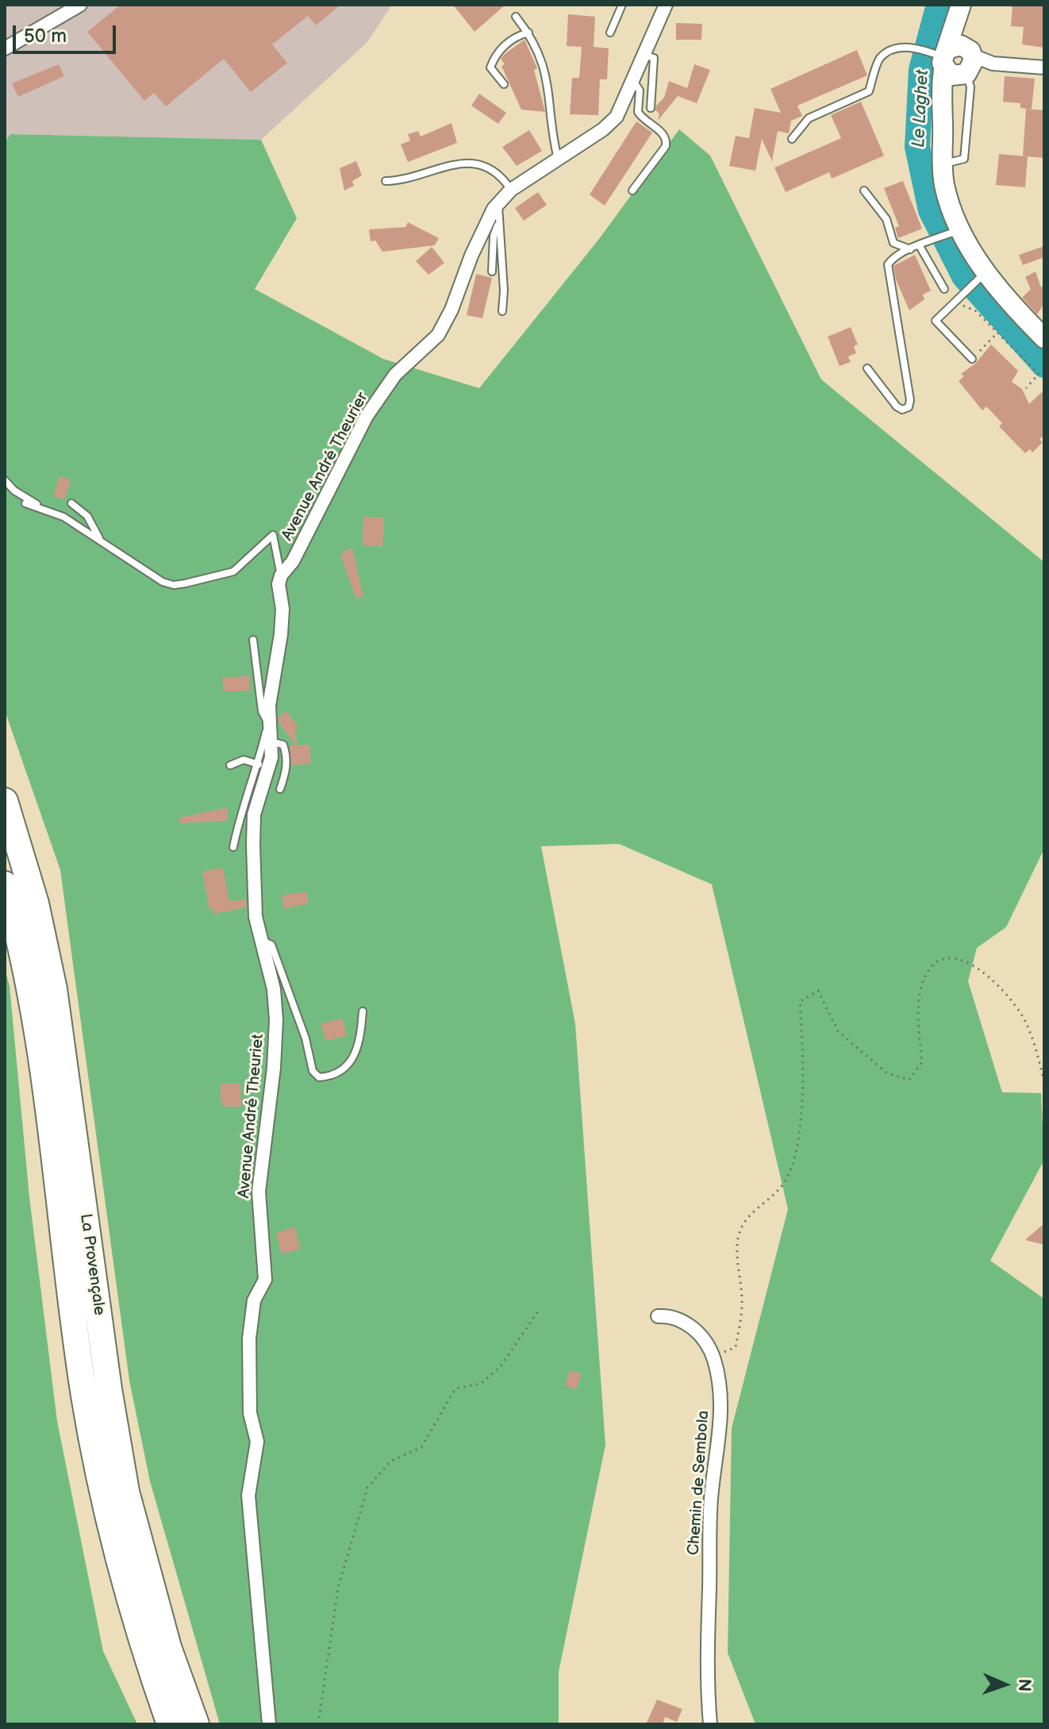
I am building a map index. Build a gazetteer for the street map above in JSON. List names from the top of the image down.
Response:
{
  "streets": {
    "highway": ["La Provençale"],
    "street": ["Avenue André Theurier", "Avenue André Theuriet", "Chemin de Sembola"]
  },
  "water": ["Le Laghet"],
  "scale_bar": "50 m",
  "north": "right"
}
